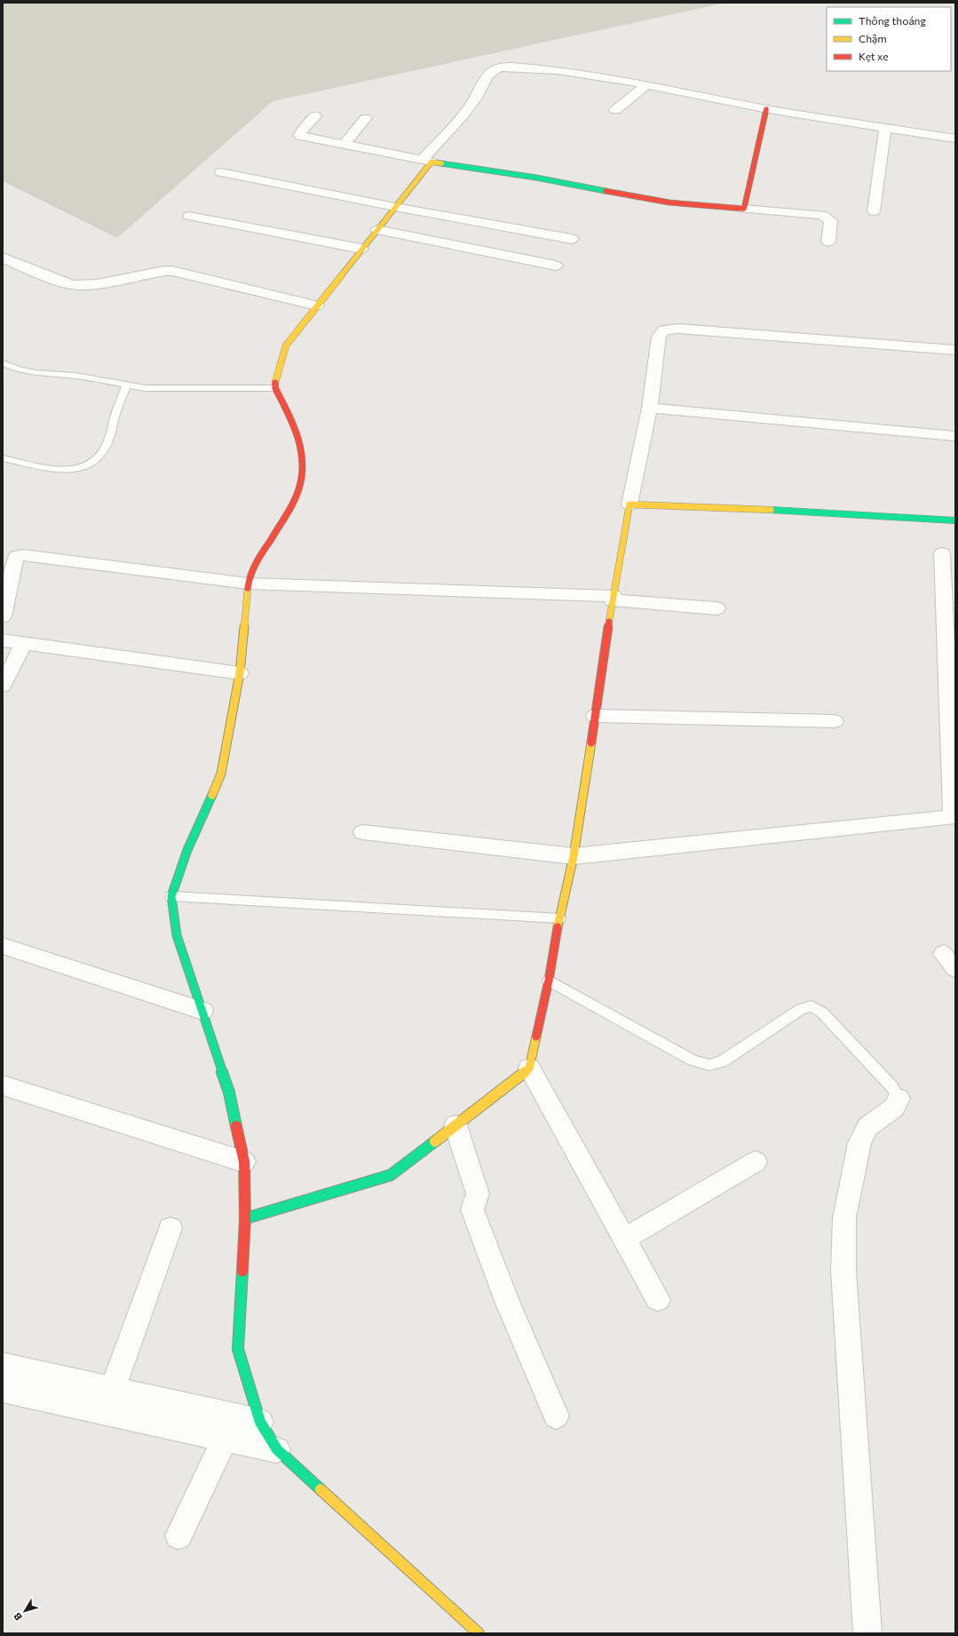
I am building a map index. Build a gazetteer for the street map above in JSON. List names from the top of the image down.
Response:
{
  "legend": ["Thông thoáng", "Chậm", "Kẹt xe"],
  "north": "bottom left"
}
